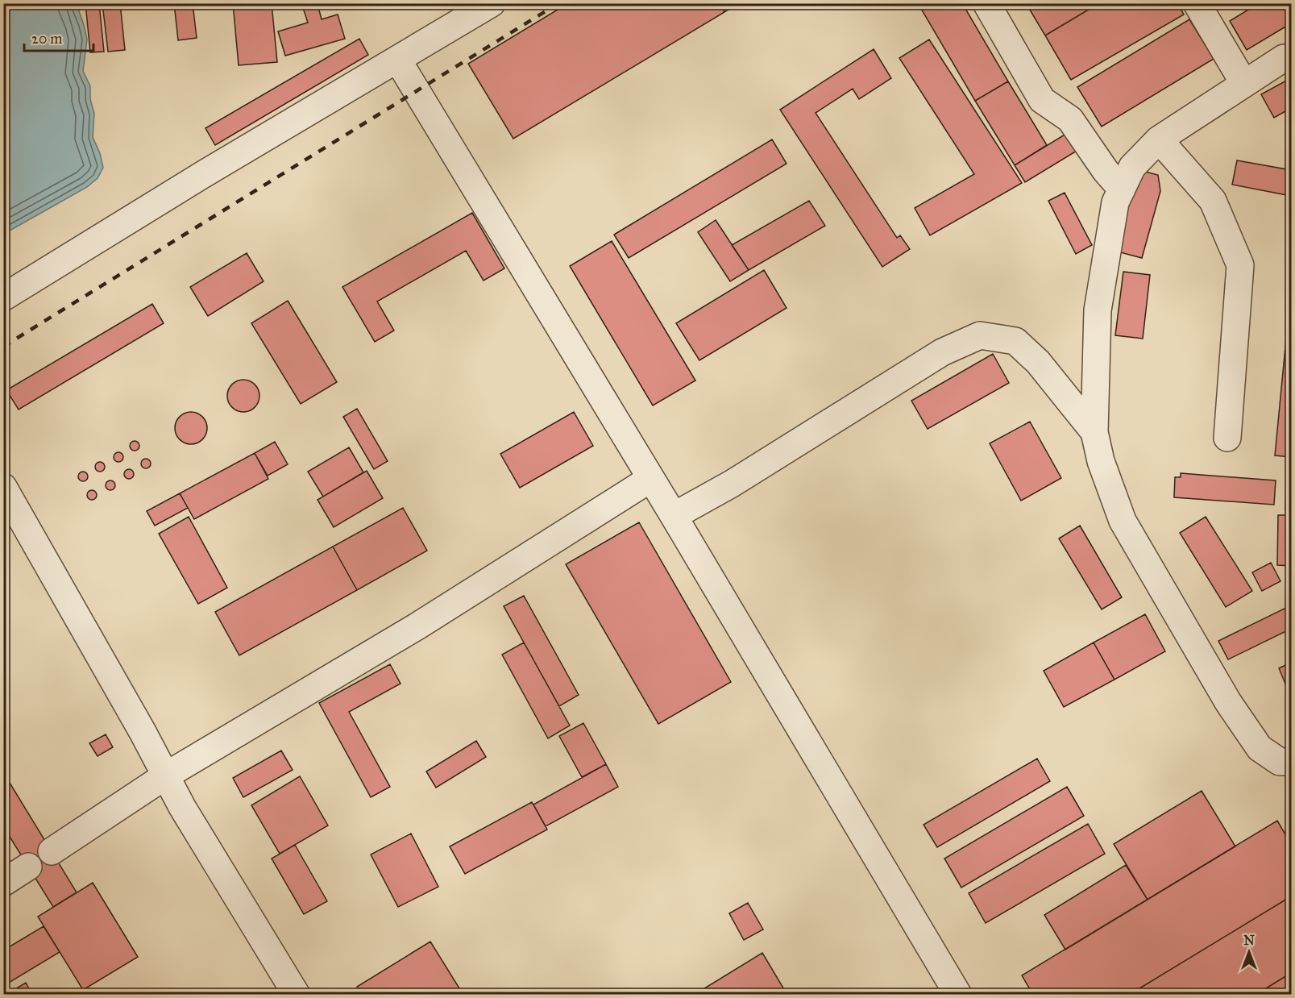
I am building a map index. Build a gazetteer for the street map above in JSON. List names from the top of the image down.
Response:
{
  "scale_bar": "20 m",
  "north": "top"
}
